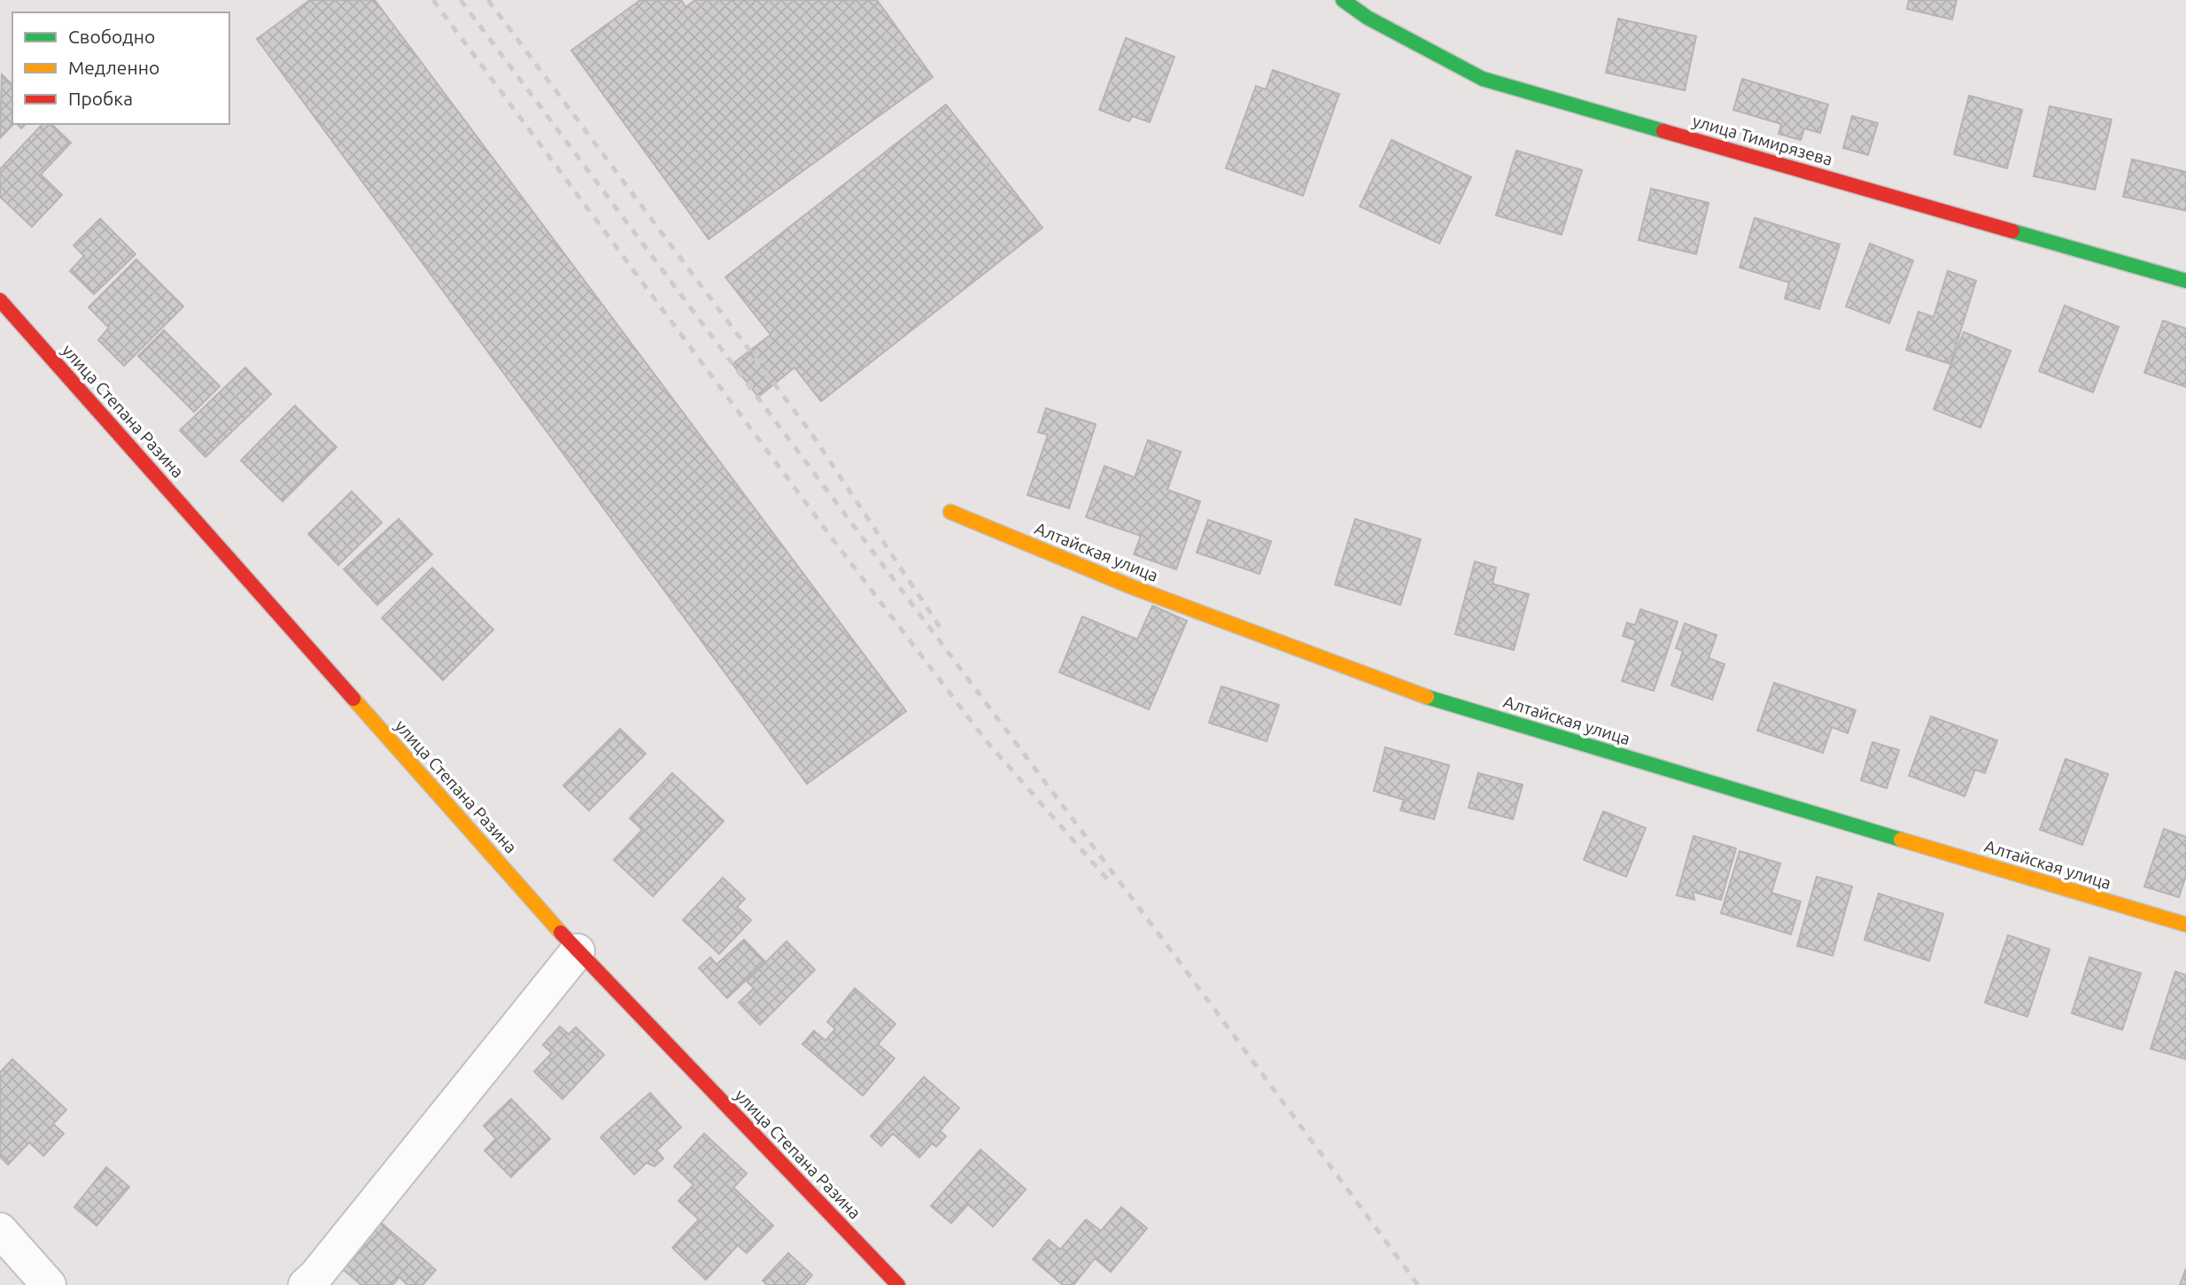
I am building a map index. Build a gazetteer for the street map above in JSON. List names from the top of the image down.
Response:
{
  "streets": {
    "street": ["улица Тимирязева", "улица Степана Разина", "Алтайская улица"]
  },
  "legend": ["Свободно", "Медленно", "Пробка"]
}
